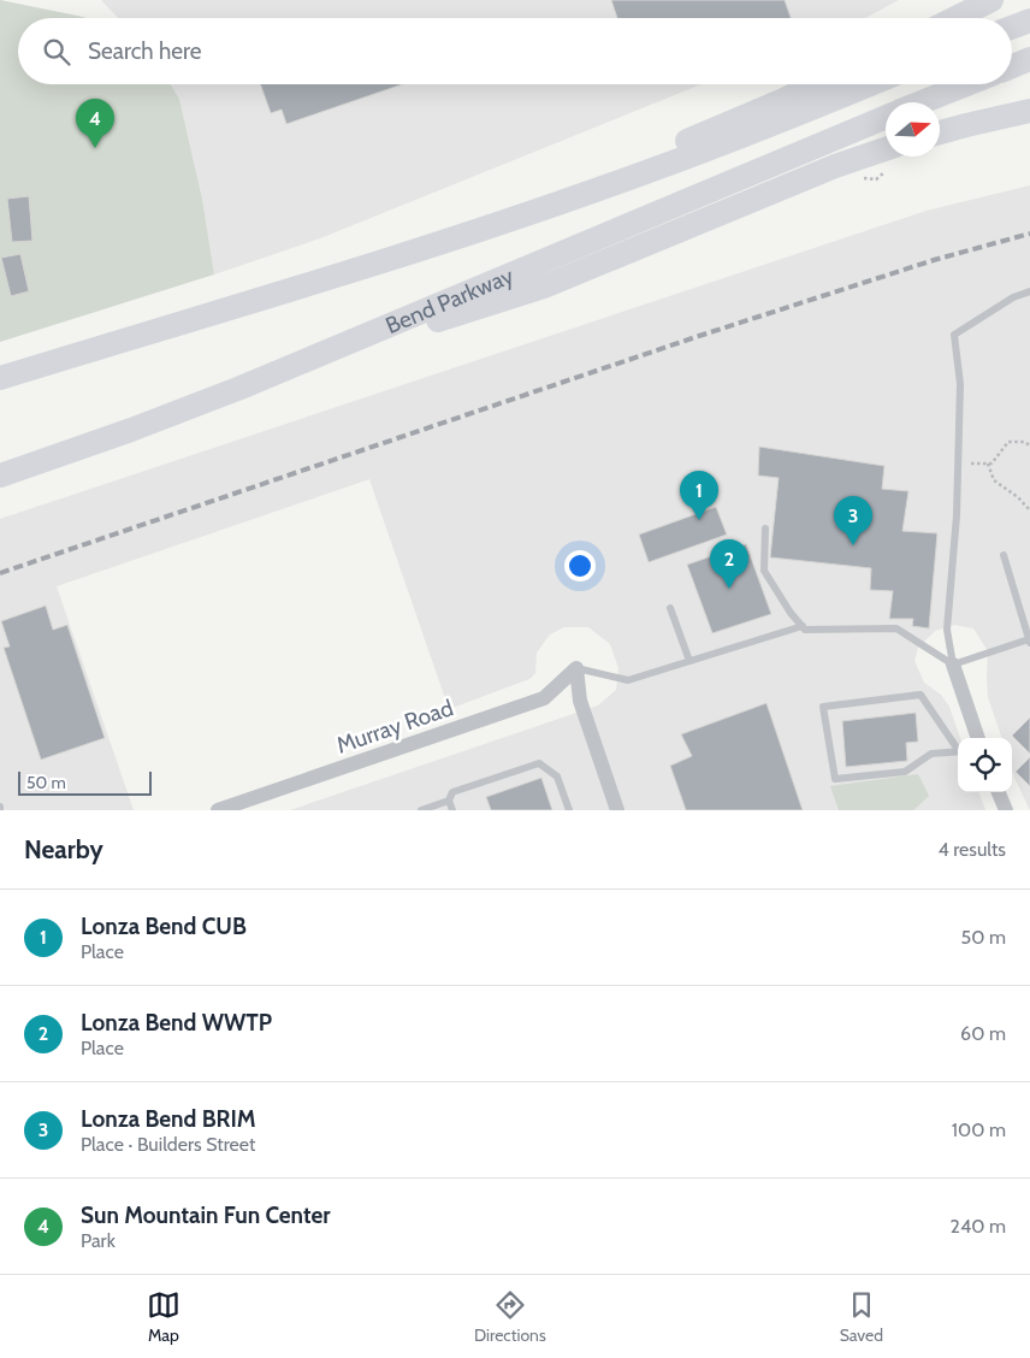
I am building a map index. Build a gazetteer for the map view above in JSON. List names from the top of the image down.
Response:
{
  "streets": {
    "highway": ["Bend Parkway"],
    "street": ["Murray Road"]
  },
  "scale_bar": "50 m",
  "north": "right",
  "page": {
    "search": "Search here",
    "pins": [
      "4",
      "1",
      "3",
      "2"
    ],
    "scale": "50 m",
    "heading": ["Nearby", "4 results"],
    "list": [
      {
        "mark": "1",
        "name": "Lonza Bend CUB",
        "note": "Place",
        "value": "50 m"
      },
      {
        "mark": "2",
        "name": "Lonza Bend WWTP",
        "note": "Place",
        "value": "60 m"
      },
      {
        "mark": "3",
        "name": "Lonza Bend BRIM",
        "note": "Place · Builders Street",
        "value": "100 m"
      },
      {
        "mark": "4",
        "name": "Sun Mountain Fun Center",
        "note": "Park",
        "value": "240 m"
      }
    ],
    "nav": ["Map", "Directions", "Saved"]
  }
}
